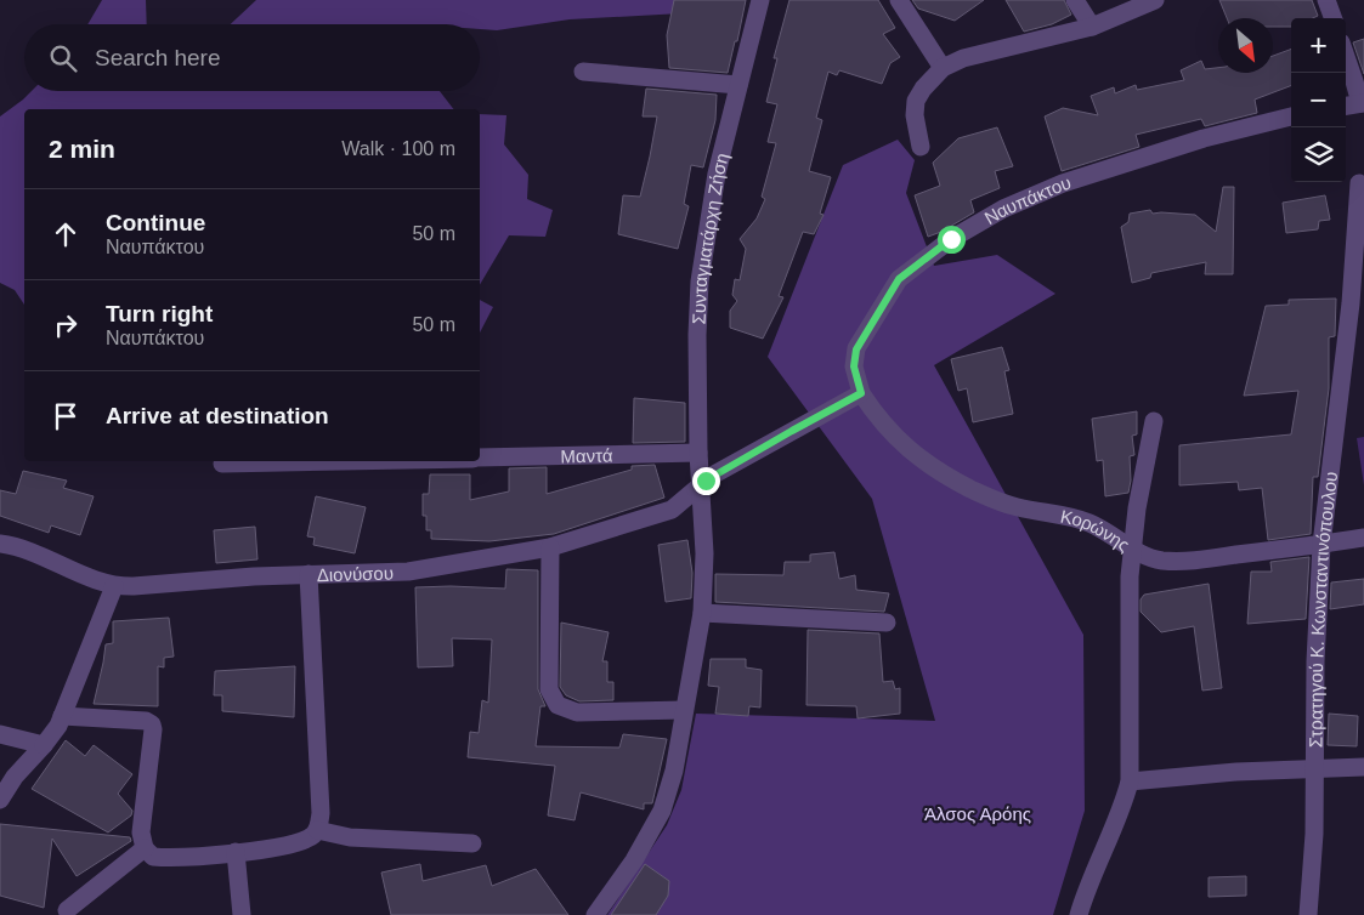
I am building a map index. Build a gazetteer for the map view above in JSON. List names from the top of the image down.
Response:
{
  "streets": {
    "street": [
      "Ναυπάκτου",
      "Συνταγματάρχη Ζήση",
      "Μαντά",
      "Κορώνης",
      "Διονύσου",
      "Στρατηγού Κ. Κωνσταντινόπουλου"
    ]
  },
  "crossings": [
    ["Ναυπάκτου", "Κορώνης"],
    ["Συνταγματάρχη Ζήση", "Μαντά"],
    ["Συνταγματάρχη Ζήση", "Διονύσου"],
    ["Κορώνης", "Στρατηγού Κ. Κωνσταντινόπουλου"]
  ],
  "parks": ["Άλσος Αρόης"],
  "north": "bottom right",
  "page": {
    "map_buttons": ["+", "−"],
    "search": "Search here",
    "heading": ["2 min", "Walk · 100 m"],
    "list": [
      ["Continue", "Ναυπάκτου", "50 m"],
      ["Turn right", "Ναυπάκτου", "50 m"],
      "Arrive at destination"
    ]
  }
}
